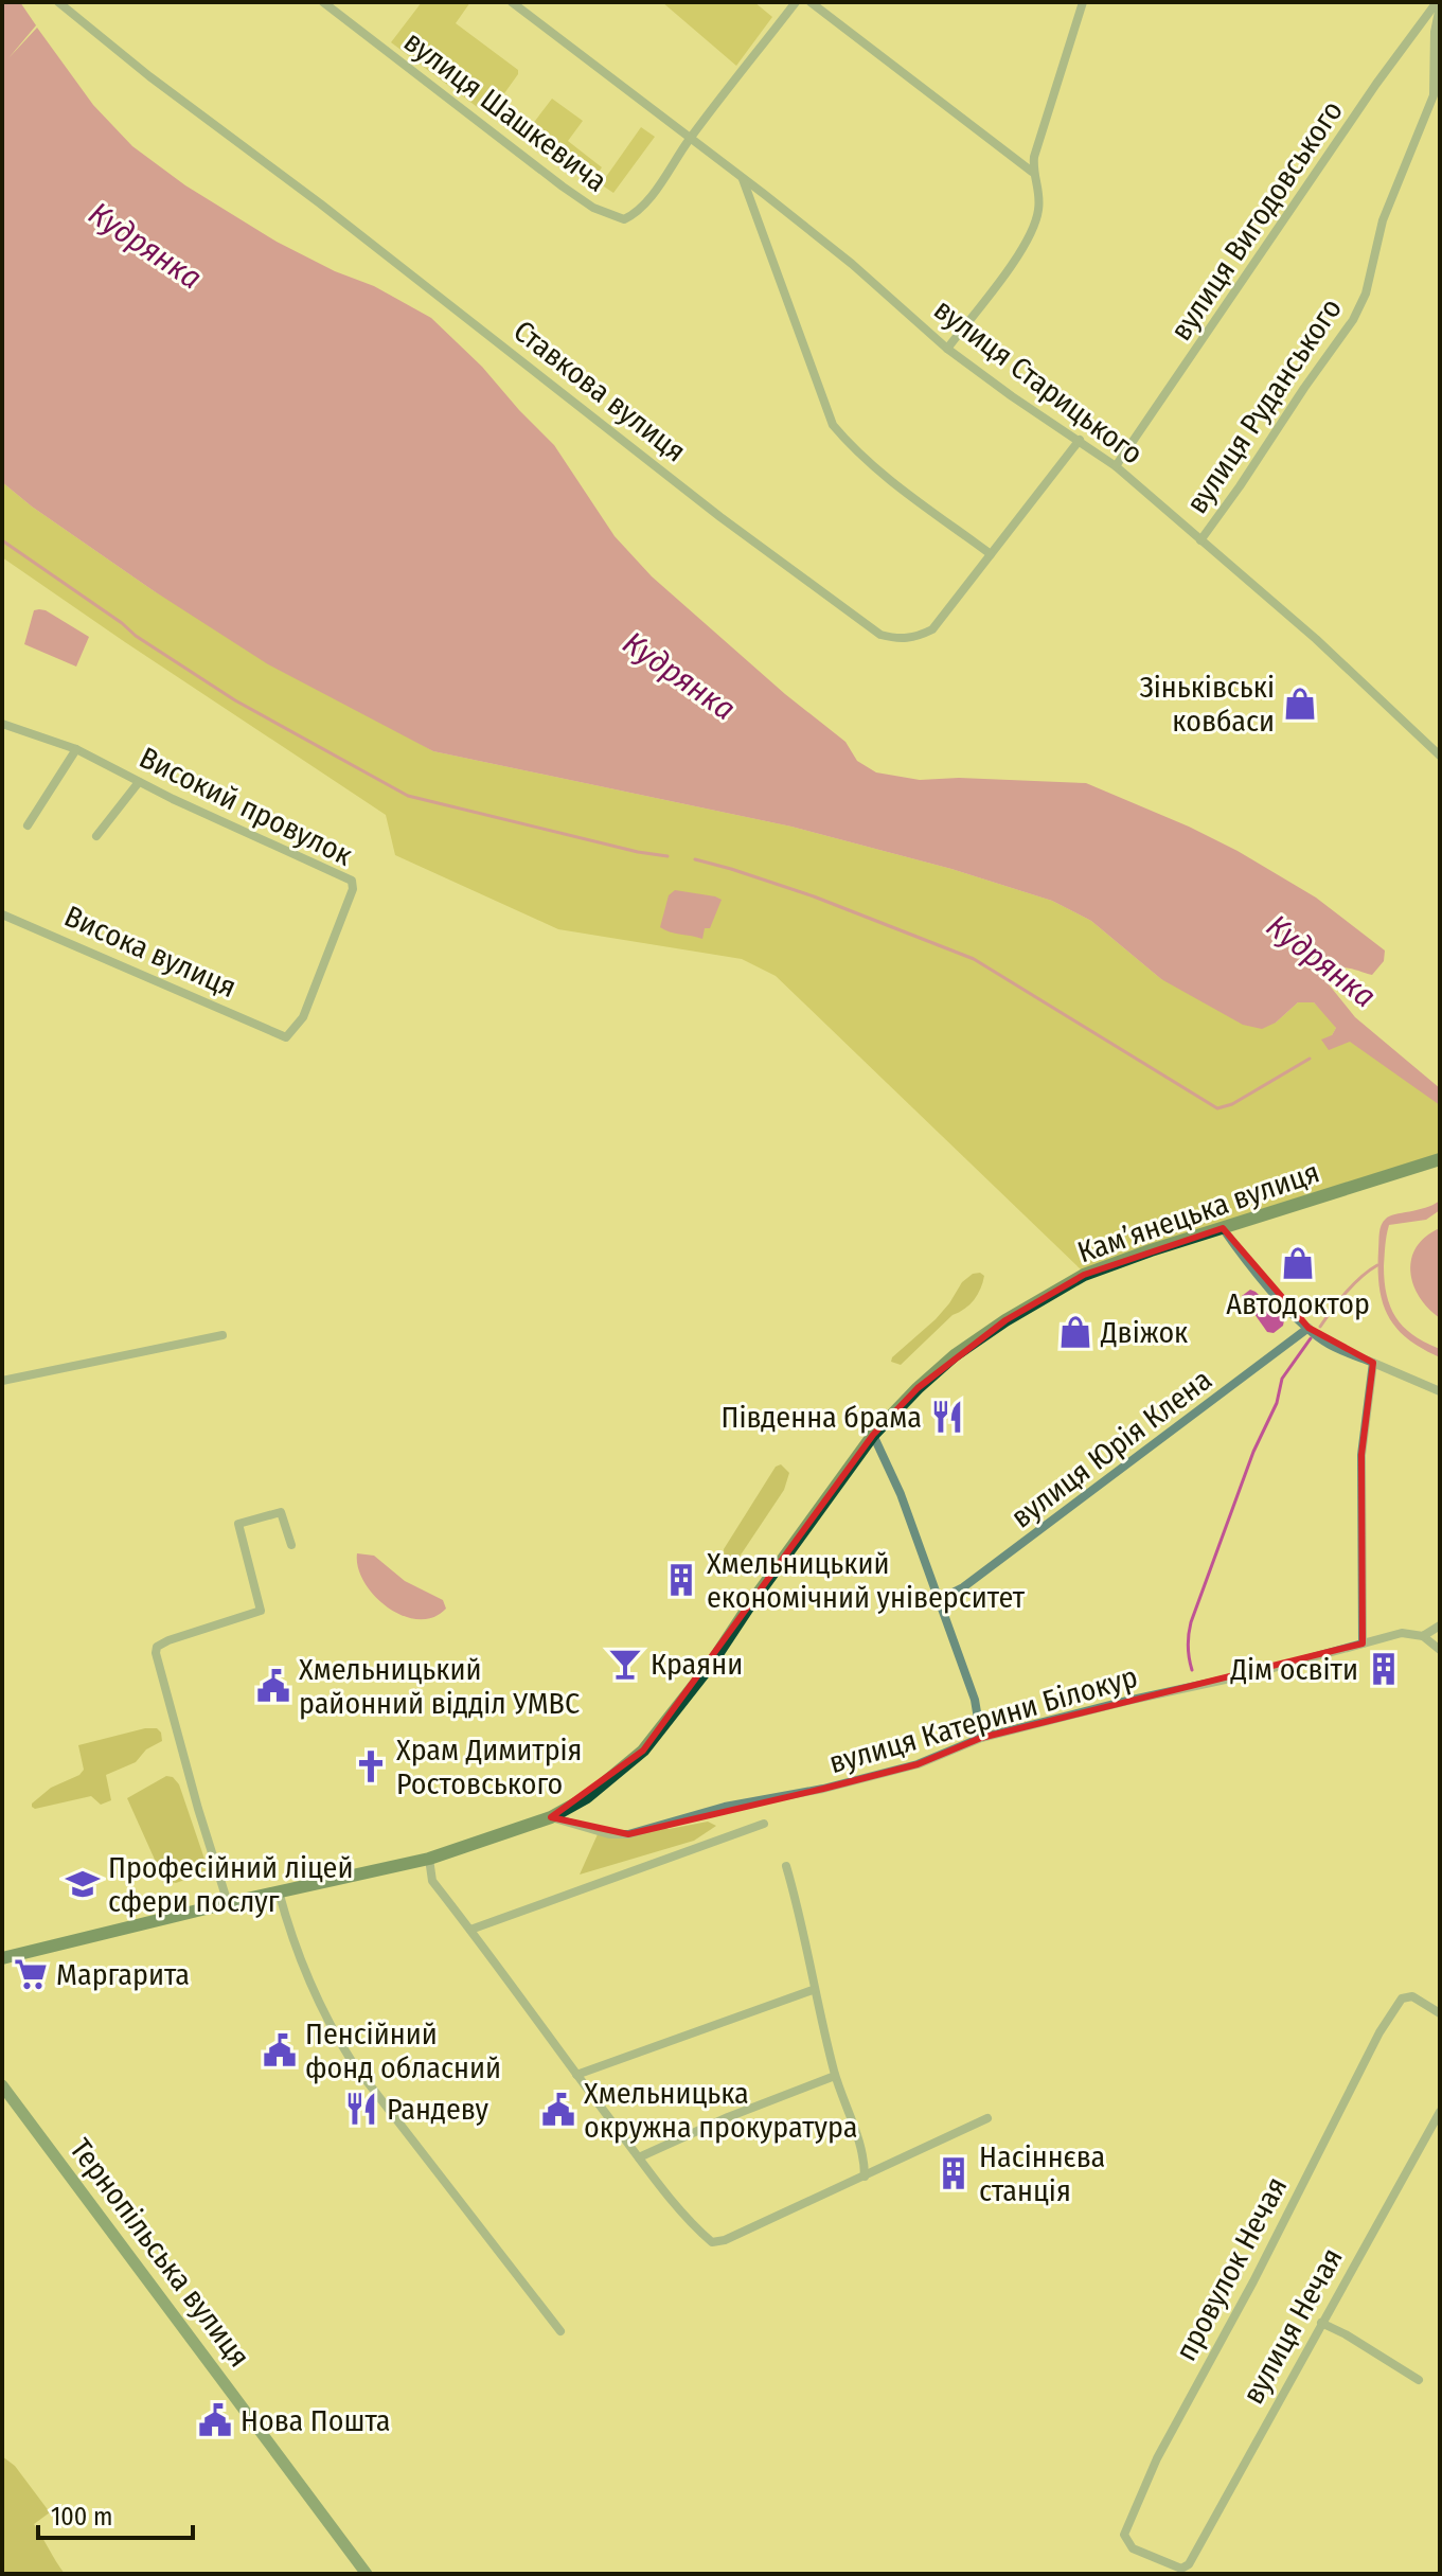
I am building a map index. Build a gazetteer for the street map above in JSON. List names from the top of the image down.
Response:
{
  "streets": {
    "main road": ["Камʼянецька вулиця", "Тернопільська вулиця"],
    "street": [
      "вулиця Шашкевича",
      "вулиця Вигодовського",
      "вулиця Старицького",
      "Ставкова вулиця",
      "вулиця Руданського",
      "Високий провулок",
      "Висока вулиця",
      "вулиця Юрія Клена",
      "вулиця Катерини Білокур",
      "провулок Нечая",
      "вулиця Нечая"
    ]
  },
  "crossings": [
    ["вулиця Шашкевича", "вулиця Старицького"],
    ["вулиця Вигодовського", "вулиця Старицького"],
    ["вулиця Вигодовського", "вулиця Руданського"],
    ["вулиця Старицького", "Ставкова вулиця"],
    ["вулиця Старицького", "вулиця Руданського"],
    ["Високий провулок", "Висока вулиця"],
    ["Камʼянецька вулиця", "вулиця Катерини Білокур"],
    ["провулок Нечая", "вулиця Нечая"]
  ],
  "water": ["Кудрянка"],
  "places": {
    "shop": ["Зіньківські ковбаси", "Автодоктор", "Двіжок"],
    "restaurant": ["Південна брама", "Рандеву"],
    "building": ["Хмельницький економічний університет", "Дім освіти", "Насіннєва станція"],
    "bar": ["Краяни"],
    "public building": [
      "Хмельницький районний відділ УМВС",
      "Пенсійний фонд обласний",
      "Хмельницька окружна прокуратура",
      "Нова Пошта"
    ],
    "church": ["Храм Димитрія Ростовського"],
    "school or university": ["Професійний ліцей сфери послуг"],
    "supermarket": ["Маргарита"]
  },
  "scale_bar": "100 m"
}
